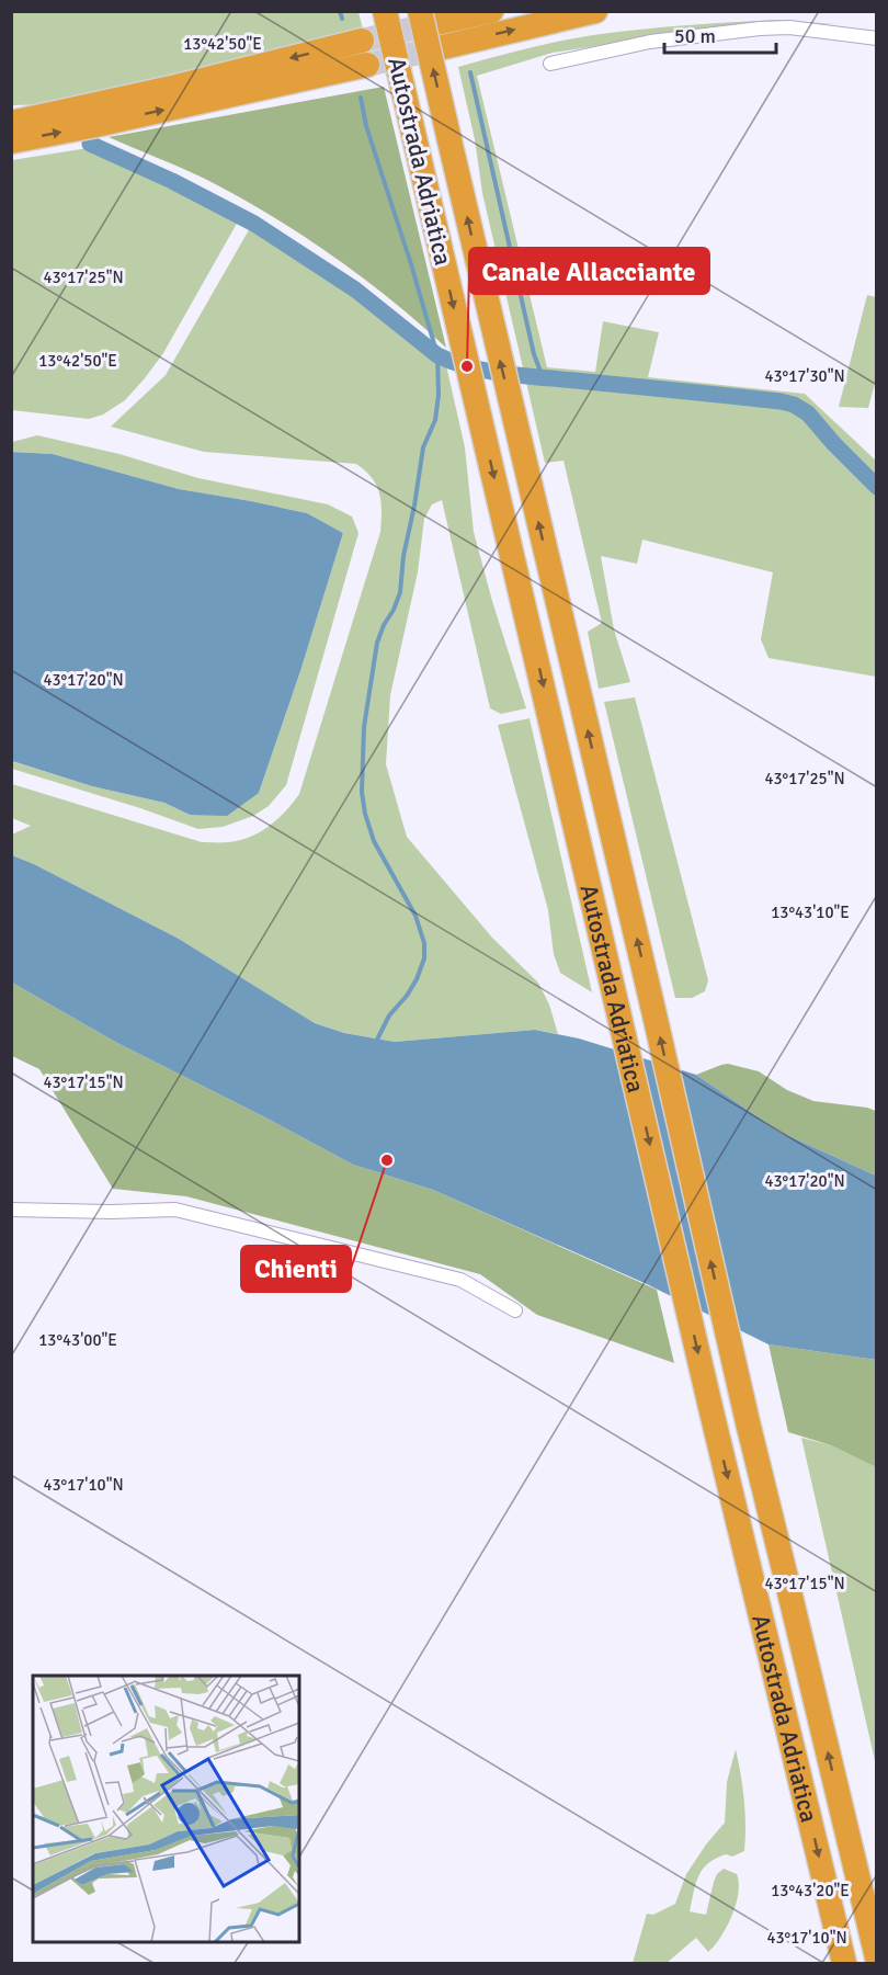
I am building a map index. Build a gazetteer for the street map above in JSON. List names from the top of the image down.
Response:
{
  "streets": {
    "highway": ["Autostrada Adriatica"]
  },
  "places": ["Canale Allacciante", "Chienti"],
  "scale_bar": "50 m",
  "coordinates": [
    "13°42'50\"E",
    "43°17'25\"N",
    "43°17'30\"N",
    "43°17'20\"N",
    "13°43'10\"E",
    "43°17'15\"N",
    "13°43'00\"E",
    "43°17'10\"N",
    "13°43'20\"E"
  ]
}
